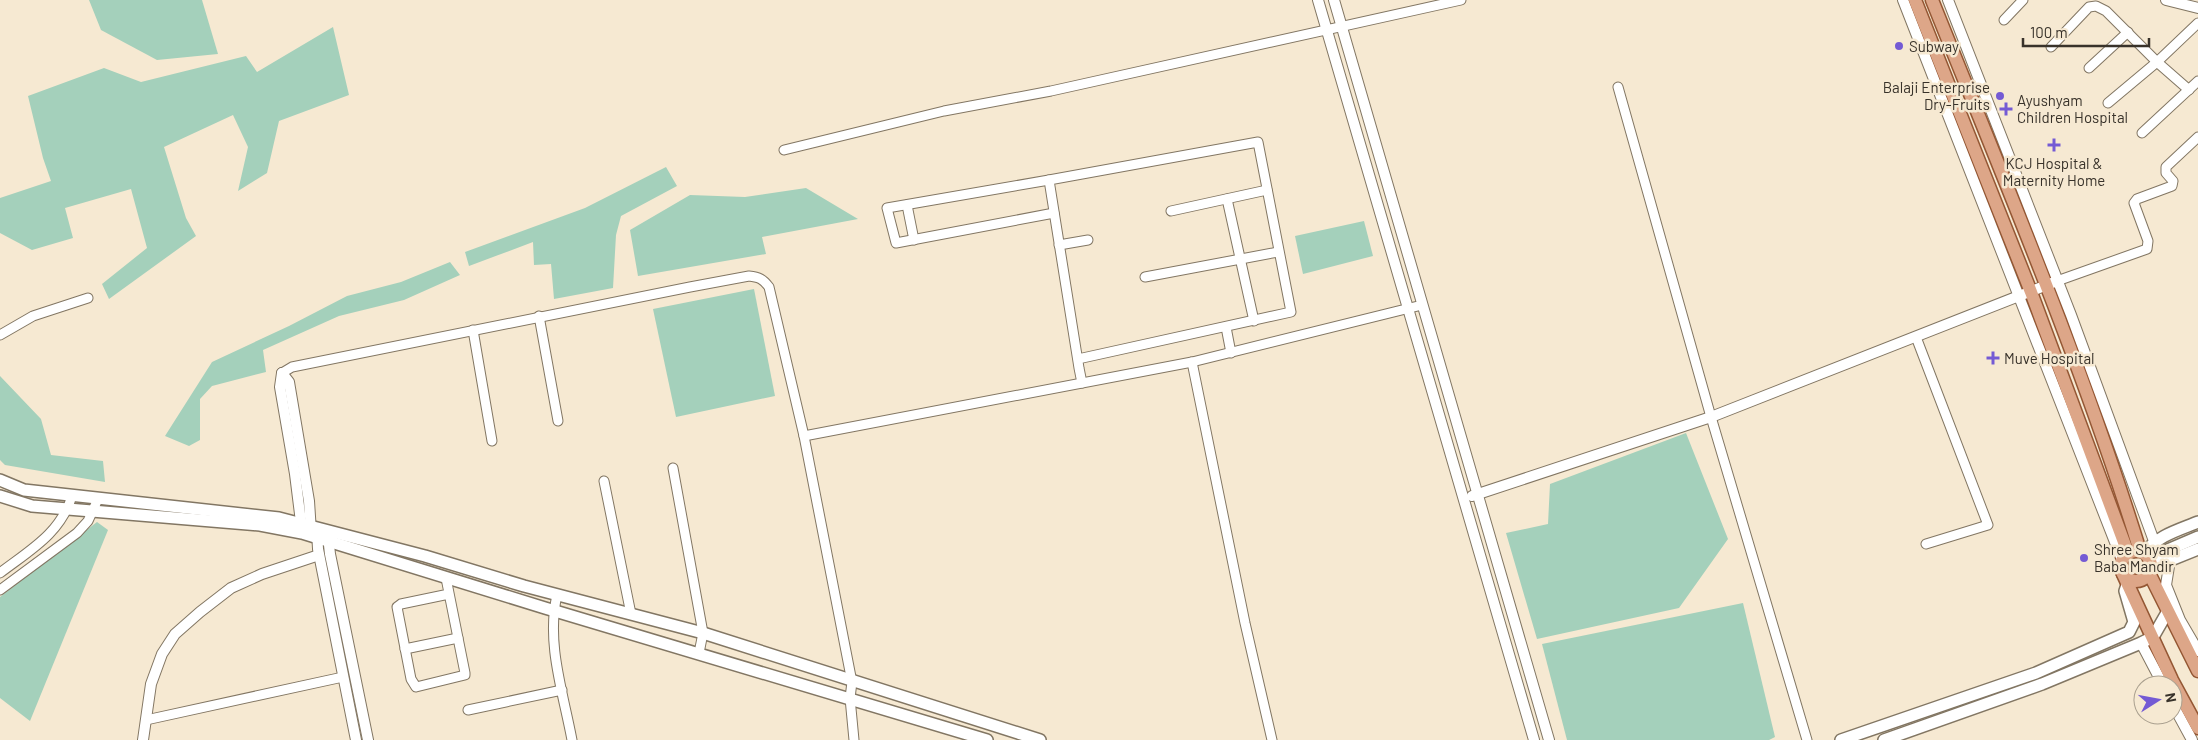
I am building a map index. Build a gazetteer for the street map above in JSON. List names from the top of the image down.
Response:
{
  "places": {
    "other": ["Subway", "Balaji Enterprise Dry-Fruits", "Shree Shyam Baba Mandir"],
    "health": ["Ayushyam Children Hospital", "KCJ Hospital & Maternity Home", "Muve Hospital"]
  },
  "scale_bar": "100 m",
  "north": "right"
}
